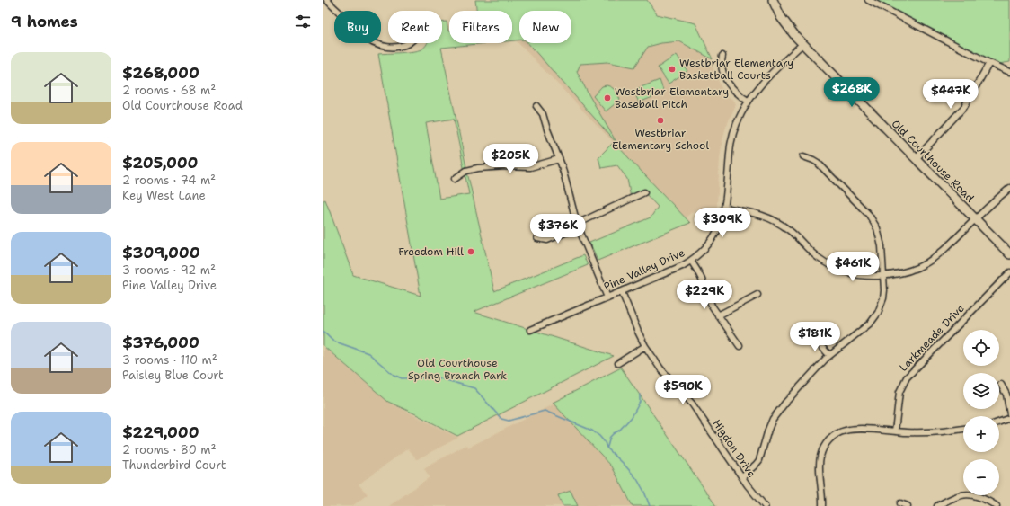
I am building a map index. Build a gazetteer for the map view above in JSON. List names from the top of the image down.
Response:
{
  "streets": {
    "street": [
      "Old Courthouse Road",
      "Pine Valley Drive",
      "Larkmeade Drive",
      "Higdon Drive"
    ]
  },
  "crossings": [
    ["Old Courthouse Road", "Pine Valley Drive"],
    ["Pine Valley Drive", "Higdon Drive"]
  ],
  "parks": ["Old Courthouse Spring Branch Park"],
  "places": [
    "Westbriar Elementary Basketball Courts",
    "Westbriar Elementary Baseball Pitch",
    "Westbriar Elementary School",
    "Freedom Hill"
  ],
  "page": {
    "heading": "9 homes",
    "chip": [
      "Buy",
      "Rent",
      "Filters",
      "New"
    ],
    "list": [
      {
        "name": "$268,000",
        "note": "2 rooms · 68 m² · Old Courthouse Road"
      },
      {
        "name": "$205,000",
        "note": "2 rooms · 74 m² · Key West Lane"
      },
      {
        "name": "$309,000",
        "note": "3 rooms · 92 m² · Pine Valley Drive"
      },
      {
        "name": "$376,000",
        "note": "3 rooms · 110 m² · Paisley Blue Court"
      },
      {
        "name": "$229,000",
        "note": "2 rooms · 80 m² · Thunderbird Court"
      }
    ],
    "price": [
      "$268K",
      "$447K",
      "$205K",
      "$309K",
      "$376K",
      "$461K",
      "$229K",
      "$181K",
      "$590K"
    ],
    "map_buttons": ["+", "−"]
  }
}
